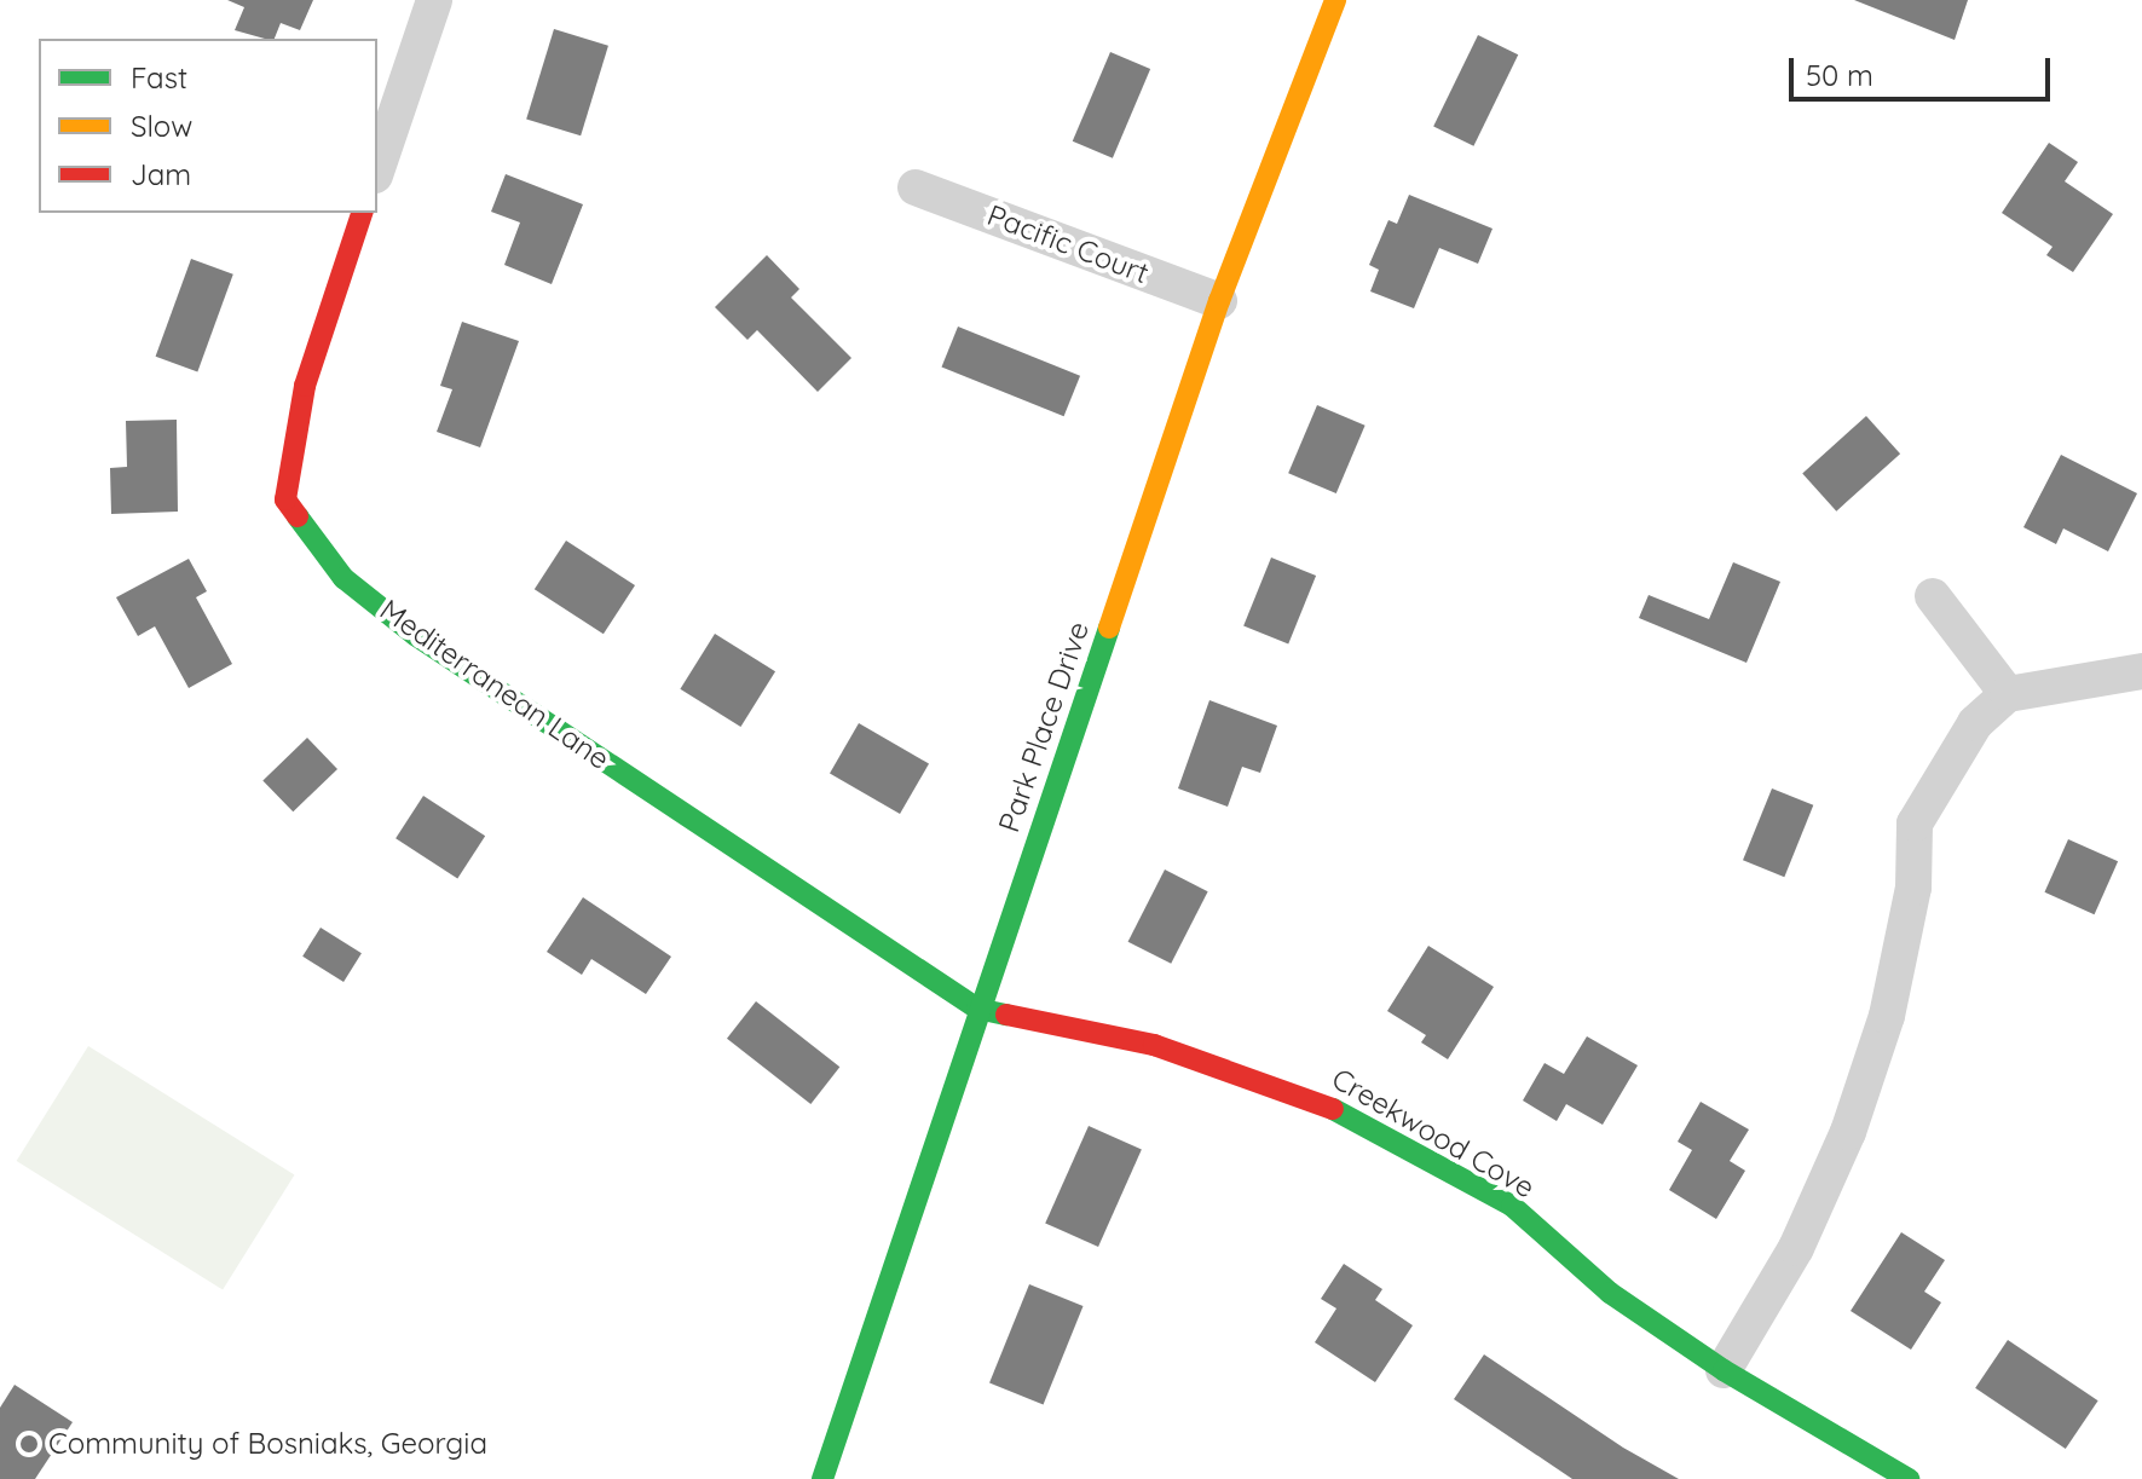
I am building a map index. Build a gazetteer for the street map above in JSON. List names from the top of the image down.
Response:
{
  "streets": {
    "street": [
      "Pacific Court",
      "Mediterranean Lane",
      "Park Place Drive",
      "Creekwood Cove"
    ]
  },
  "crossings": [
    ["Pacific Court", "Park Place Drive"],
    ["Mediterranean Lane", "Park Place Drive"],
    ["Mediterranean Lane", "Creekwood Cove"],
    ["Park Place Drive", "Creekwood Cove"]
  ],
  "places": ["Community of Bosniaks, Georgia"],
  "legend": ["Fast", "Slow", "Jam"],
  "scale_bar": "50 m"
}
